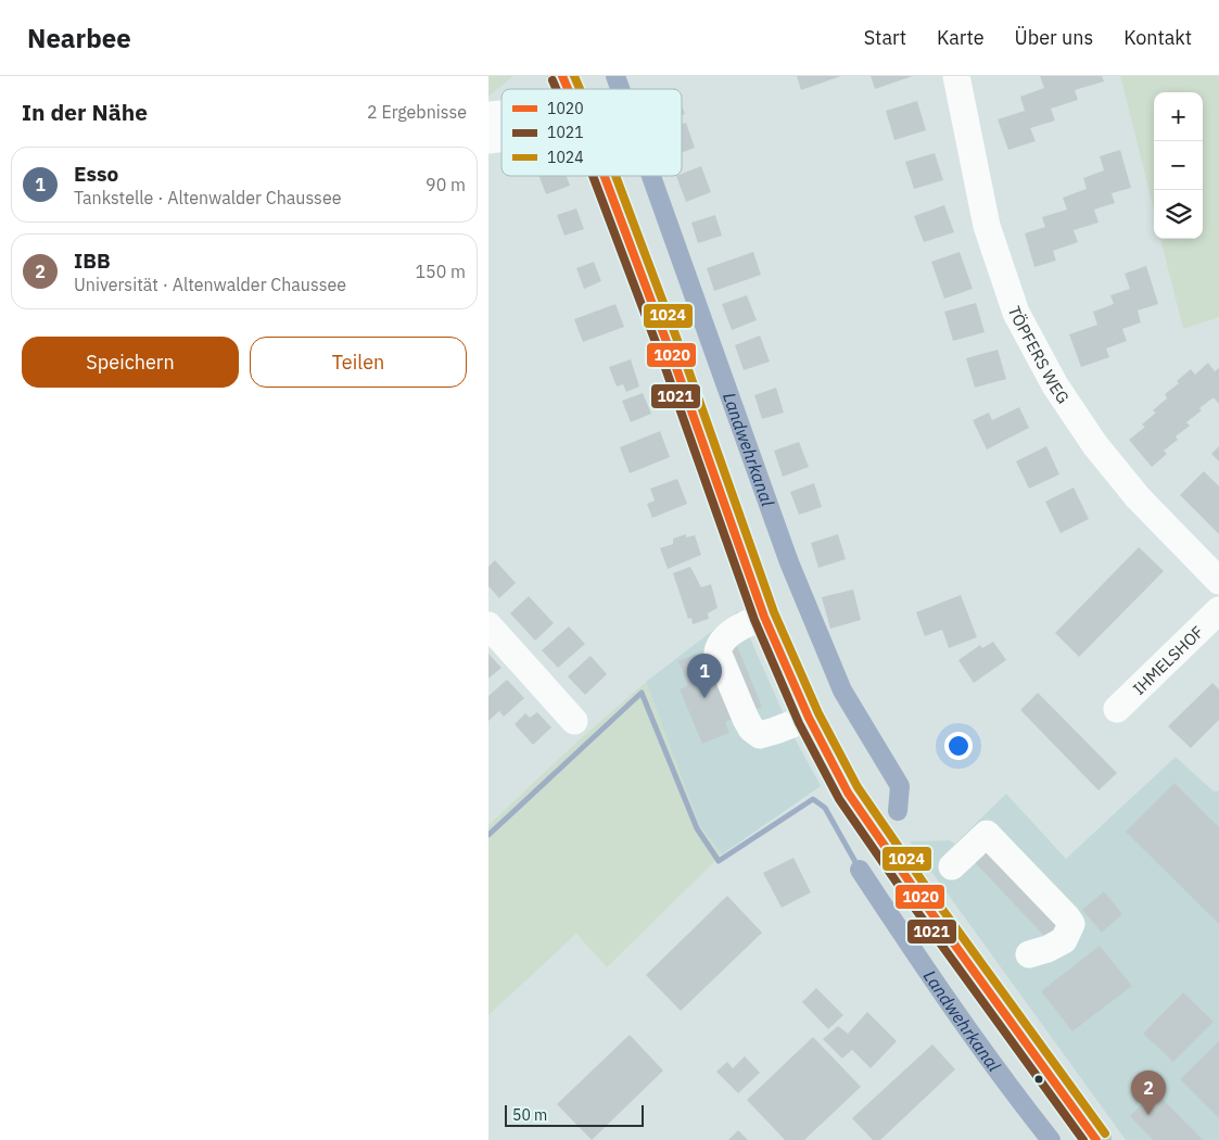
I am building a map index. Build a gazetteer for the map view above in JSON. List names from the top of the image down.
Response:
{
  "streets": {
    "street": ["TÖPFERS WEG", "IHMELSHOF"]
  },
  "water": ["Landwehrkanal"],
  "lines": ["transit line 1020", "transit line 1024", "transit line 1021"],
  "legend": ["1020", "1021", "1024"],
  "scale_bar": "50 m",
  "page": {
    "header": "Nearbee",
    "nav": [
      "Start",
      "Karte",
      "Über uns",
      "Kontakt"
    ],
    "heading": ["In der Nähe", "2 Ergebnisse"],
    "map_buttons": ["+", "−"],
    "list": [
      {
        "mark": "1",
        "name": "Esso",
        "note": "Tankstelle · Altenwalder Chaussee",
        "value": "90 m"
      },
      {
        "mark": "2",
        "name": "IBB",
        "note": "Universität · Altenwalder Chaussee",
        "value": "150 m"
      }
    ],
    "buttons": ["Speichern", "Teilen"],
    "pins": ["1", "2"],
    "scale": "50 m"
  }
}
